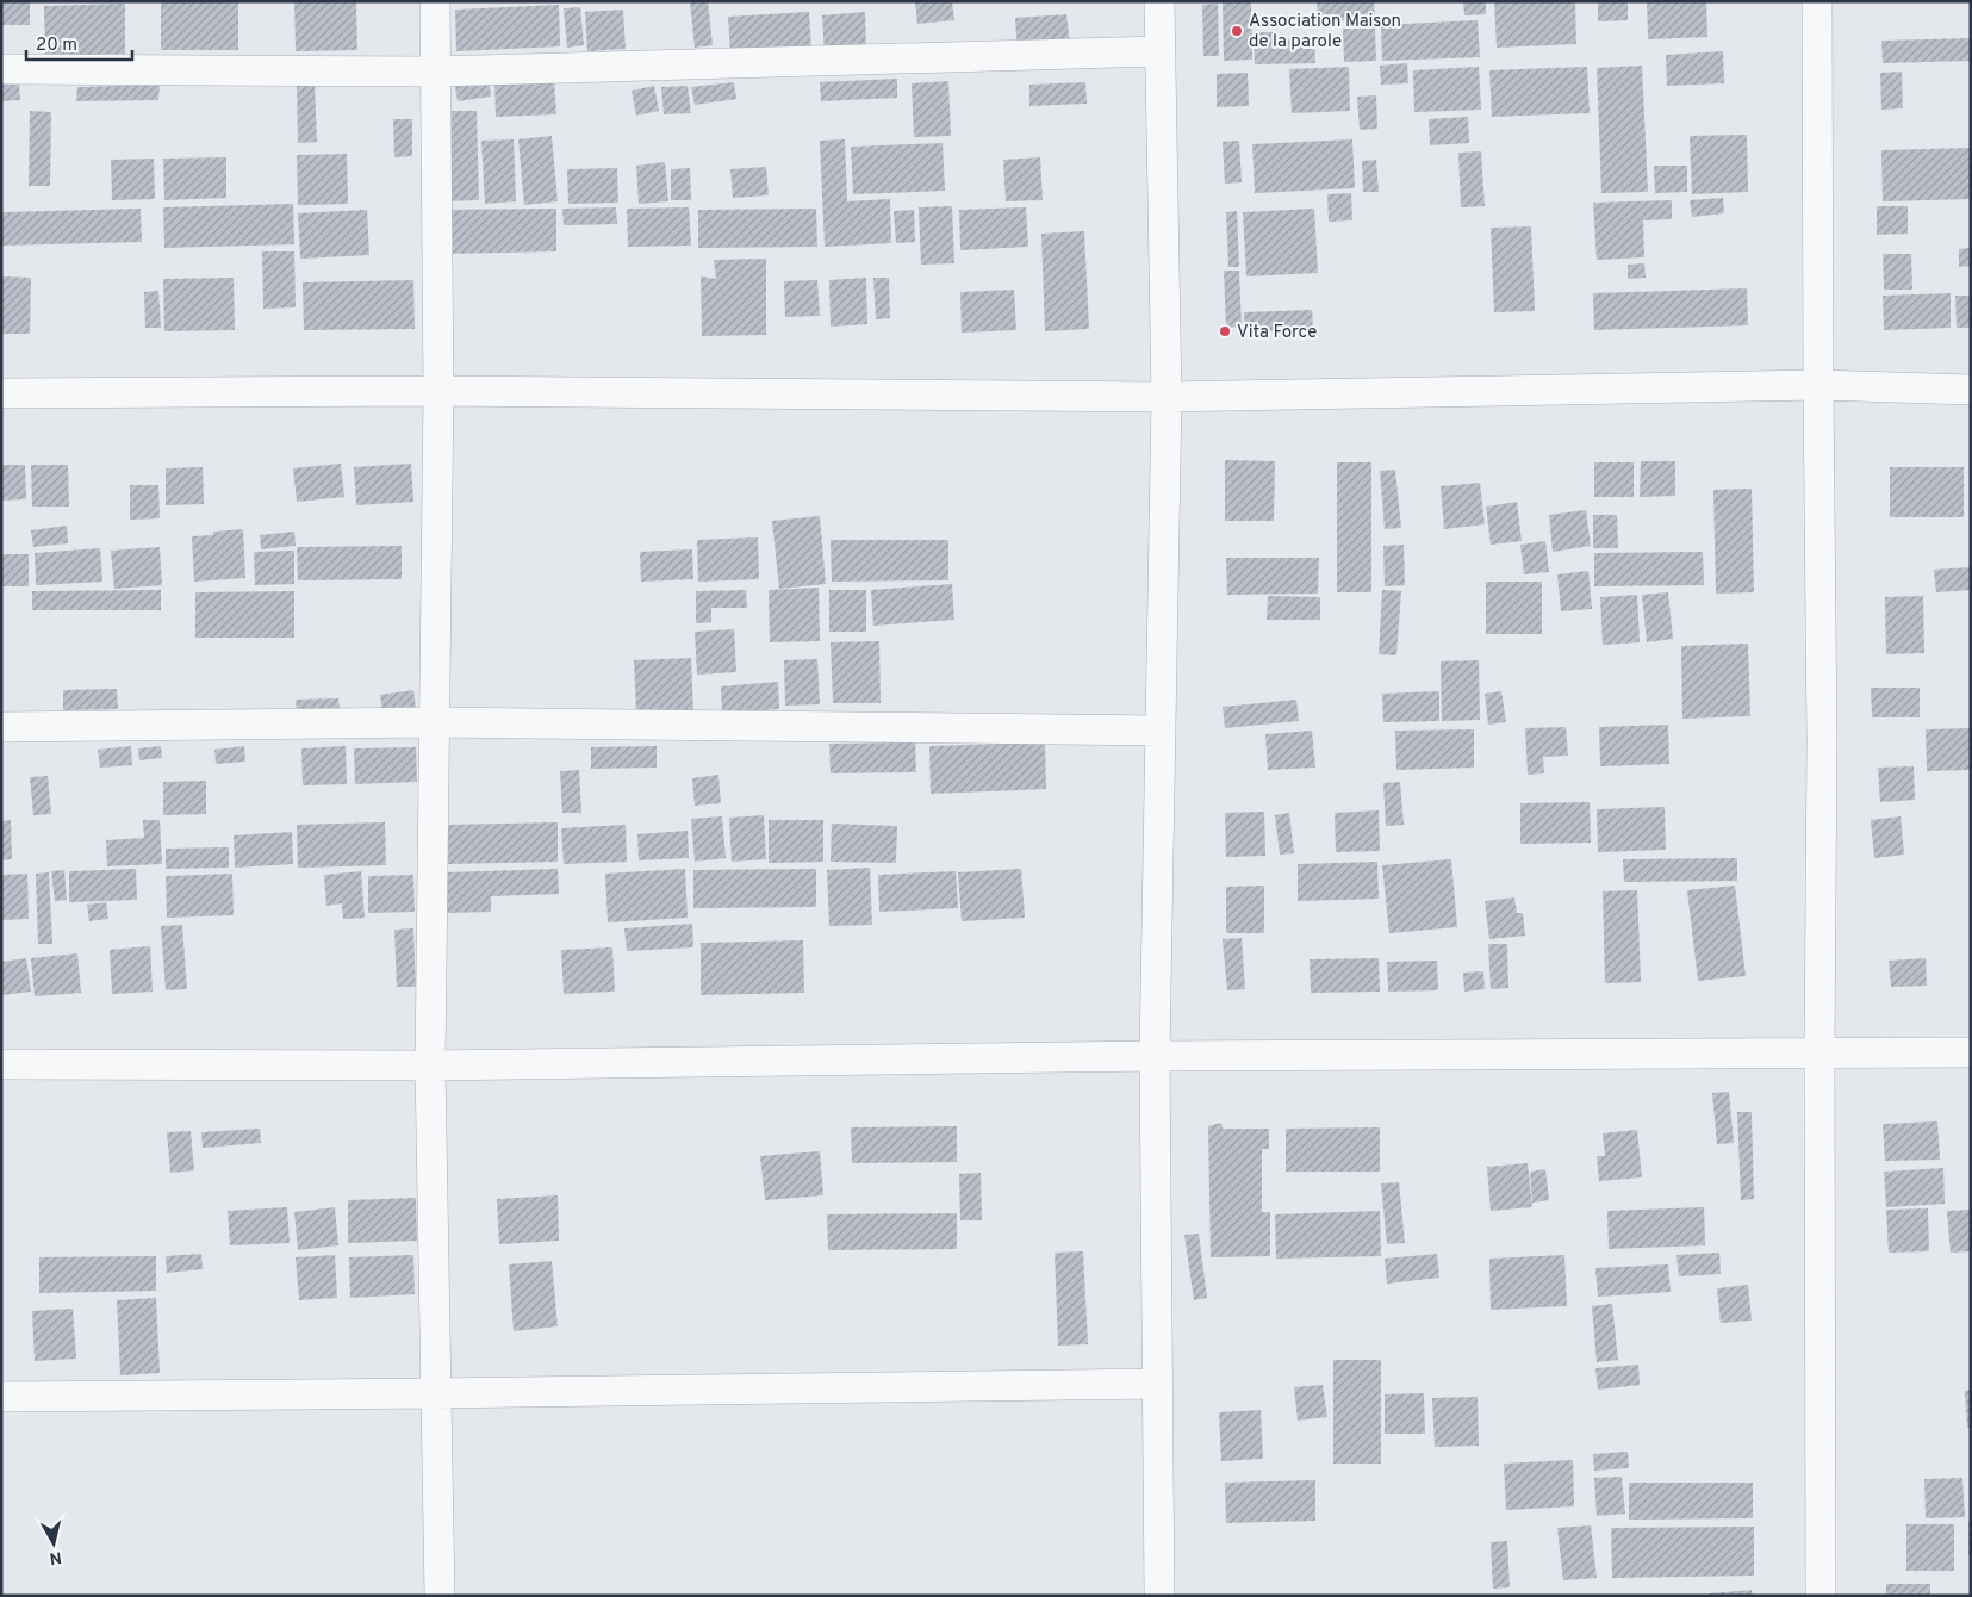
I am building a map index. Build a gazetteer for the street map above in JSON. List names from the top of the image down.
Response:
{
  "places": ["Association Maison de la parole", "Vita Force"],
  "scale_bar": "20 m",
  "north": "bottom"
}
